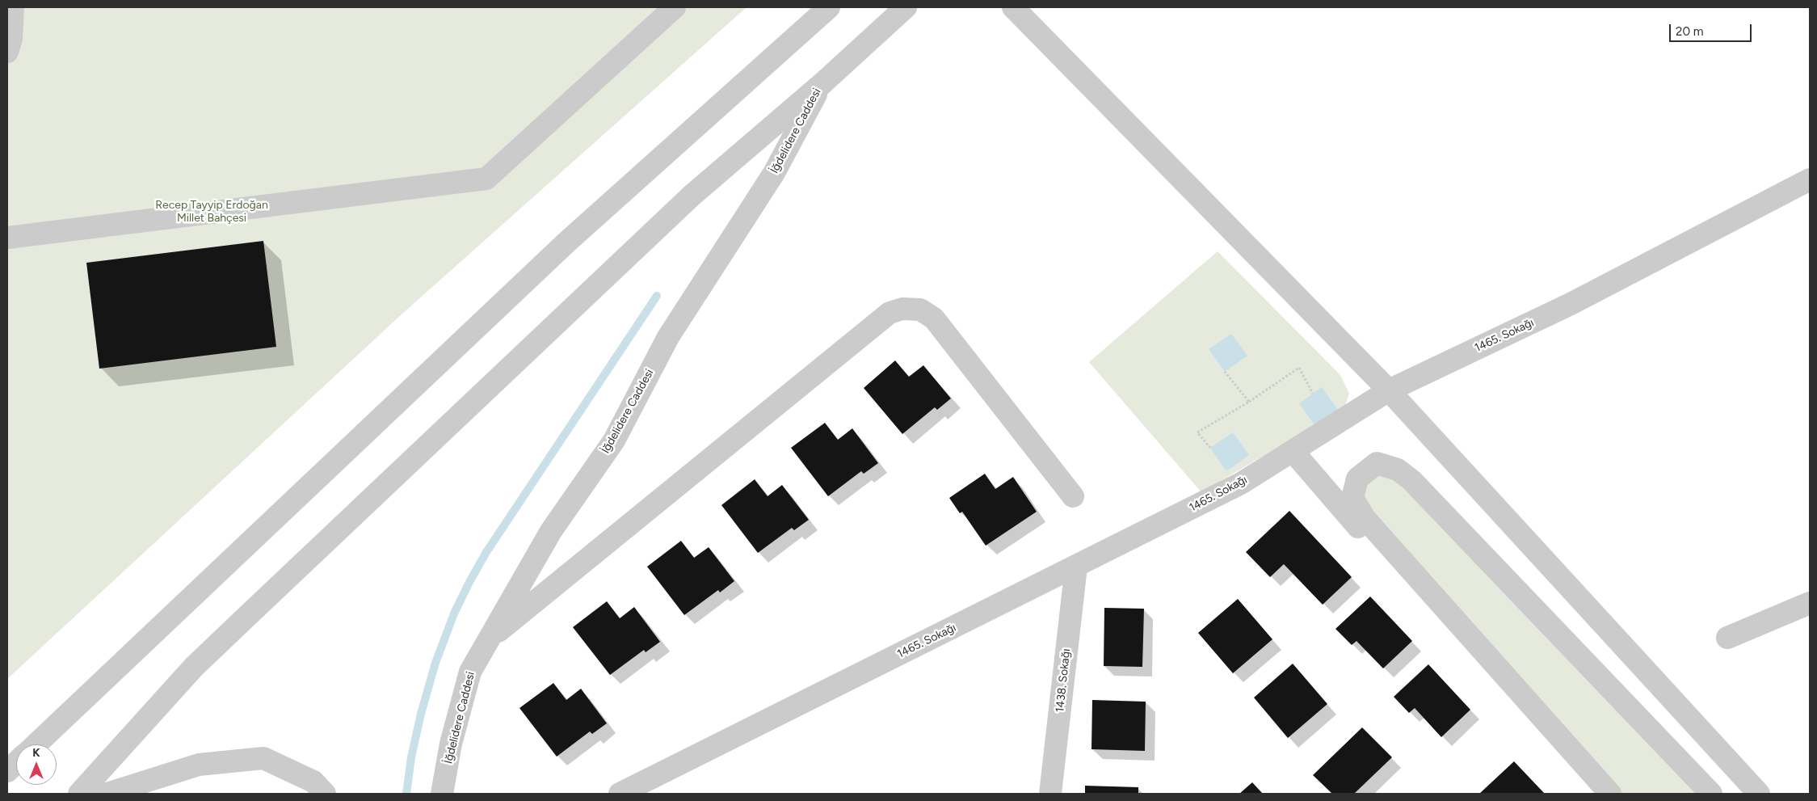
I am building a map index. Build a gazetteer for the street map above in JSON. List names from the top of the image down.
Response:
{
  "streets": {
    "street": ["İğdelidere Caddesi", "1465. Sokağı", "1438. Sokağı"]
  },
  "crossings": [
    ["1465. Sokağı", "1438. Sokağı"]
  ],
  "parks": ["Recep Tayyip Erdoğan Millet Bahçesi"],
  "scale_bar": "20 m",
  "north": "top"
}
